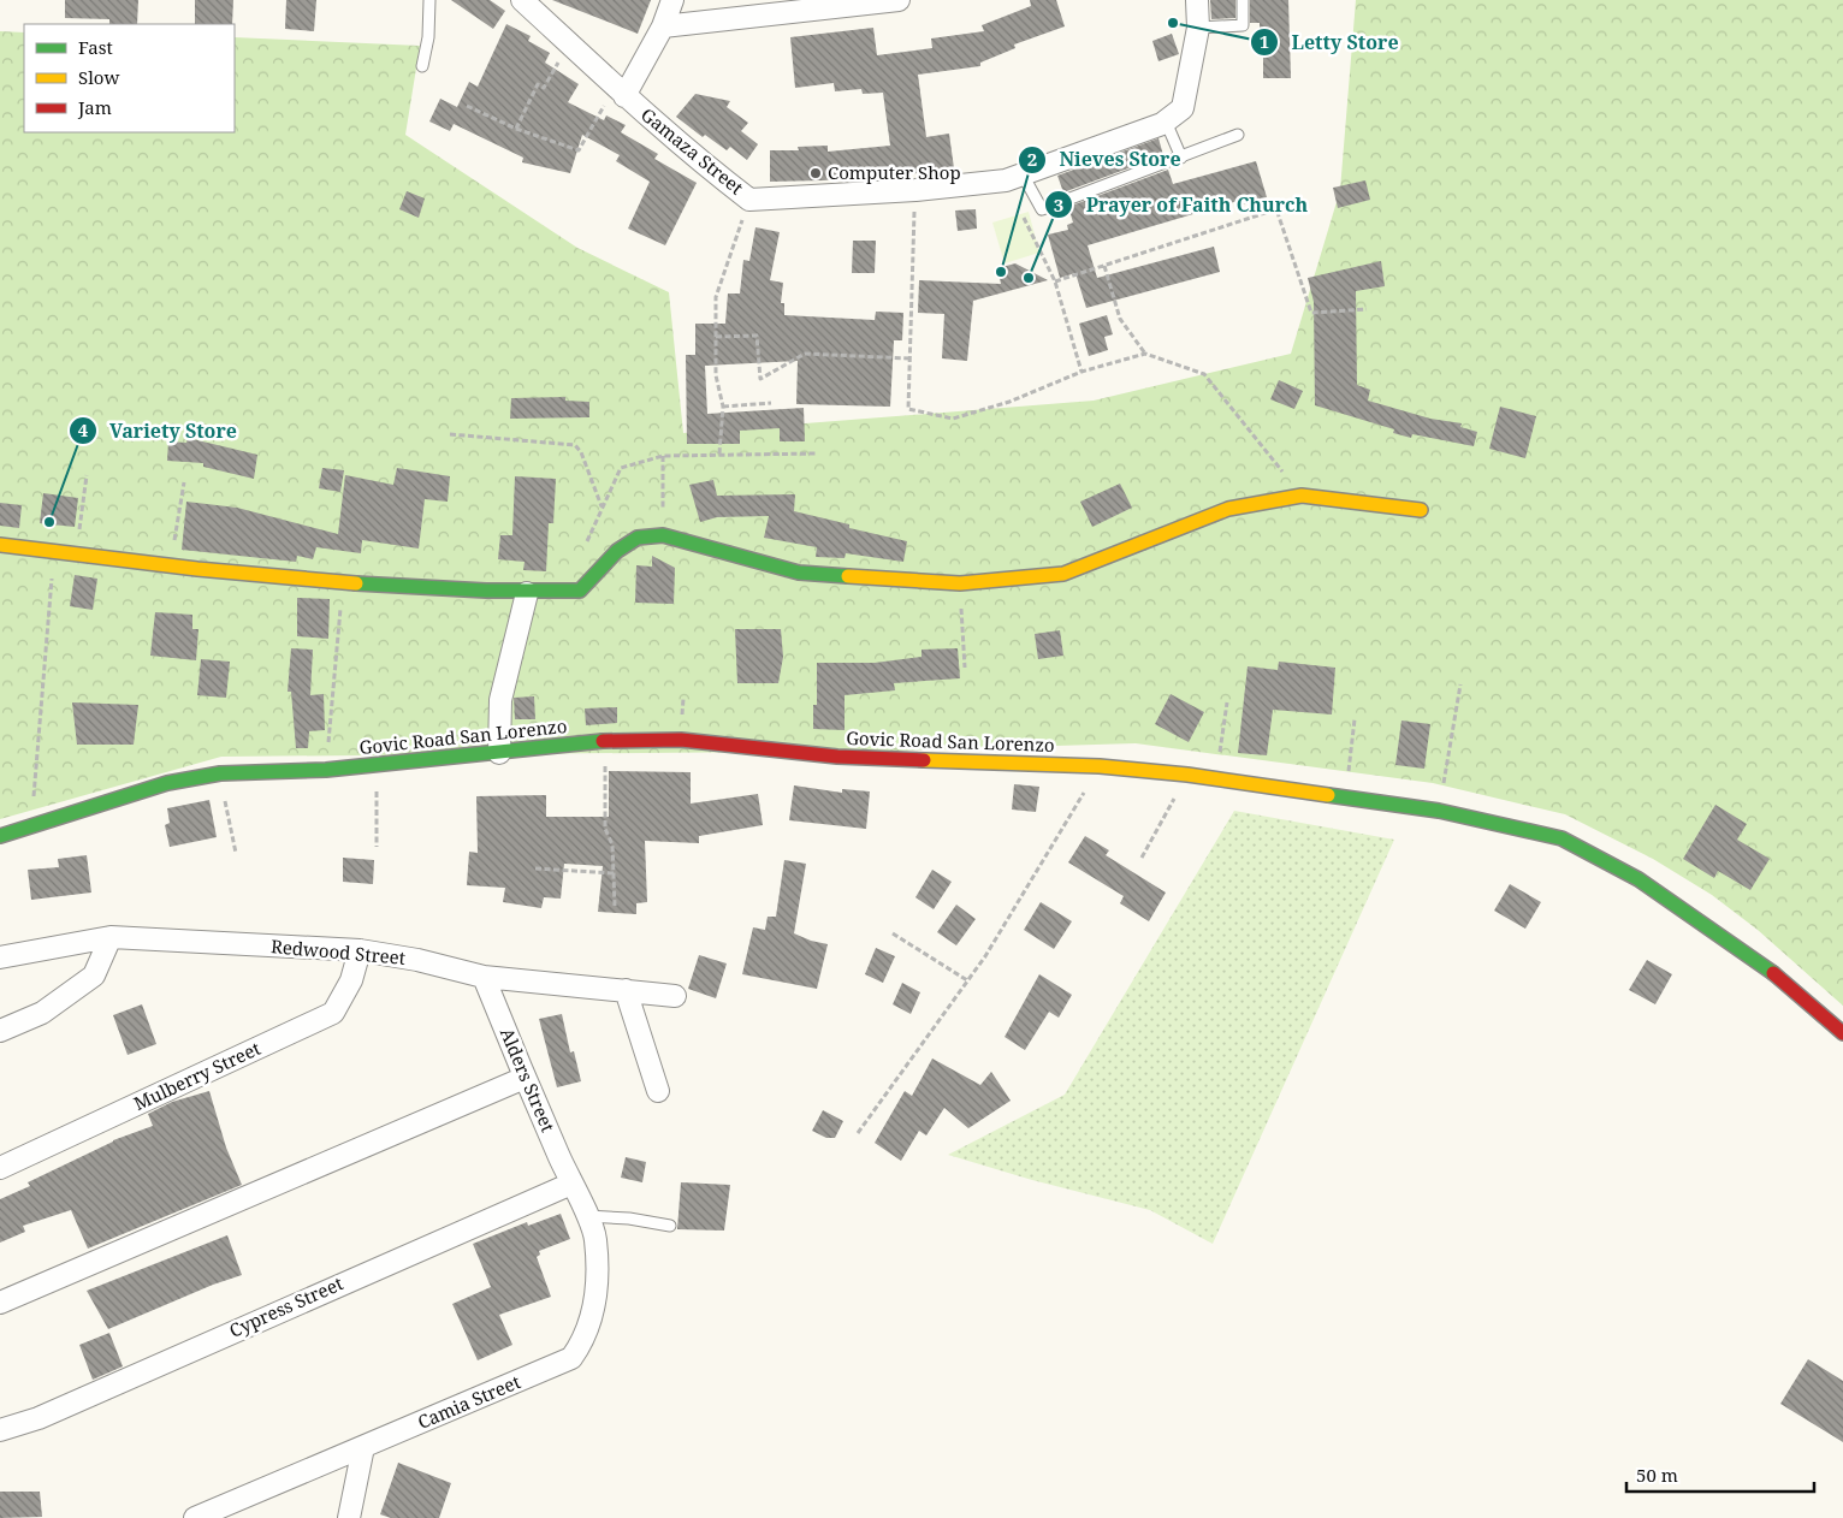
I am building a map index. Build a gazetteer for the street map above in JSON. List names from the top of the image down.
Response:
{
  "streets": {
    "main road": ["Govic Road San Lorenzo"],
    "street": [
      "Gamaza Street",
      "Redwood Street",
      "Mulberry Street",
      "Alders Street",
      "Cypress Street",
      "Camia Street"
    ]
  },
  "crossings": [
    ["Redwood Street", "Mulberry Street"],
    ["Redwood Street", "Alders Street"],
    ["Alders Street", "Cypress Street"],
    ["Alders Street", "Camia Street"],
    ["Cypress Street", "Camia Street"]
  ],
  "places": [
    "Letty Store",
    "Computer Shop",
    "Nieves Store",
    "Prayer of Faith Church",
    "Variety Store"
  ],
  "legend": ["Fast", "Slow", "Jam"],
  "scale_bar": "50 m"
}
